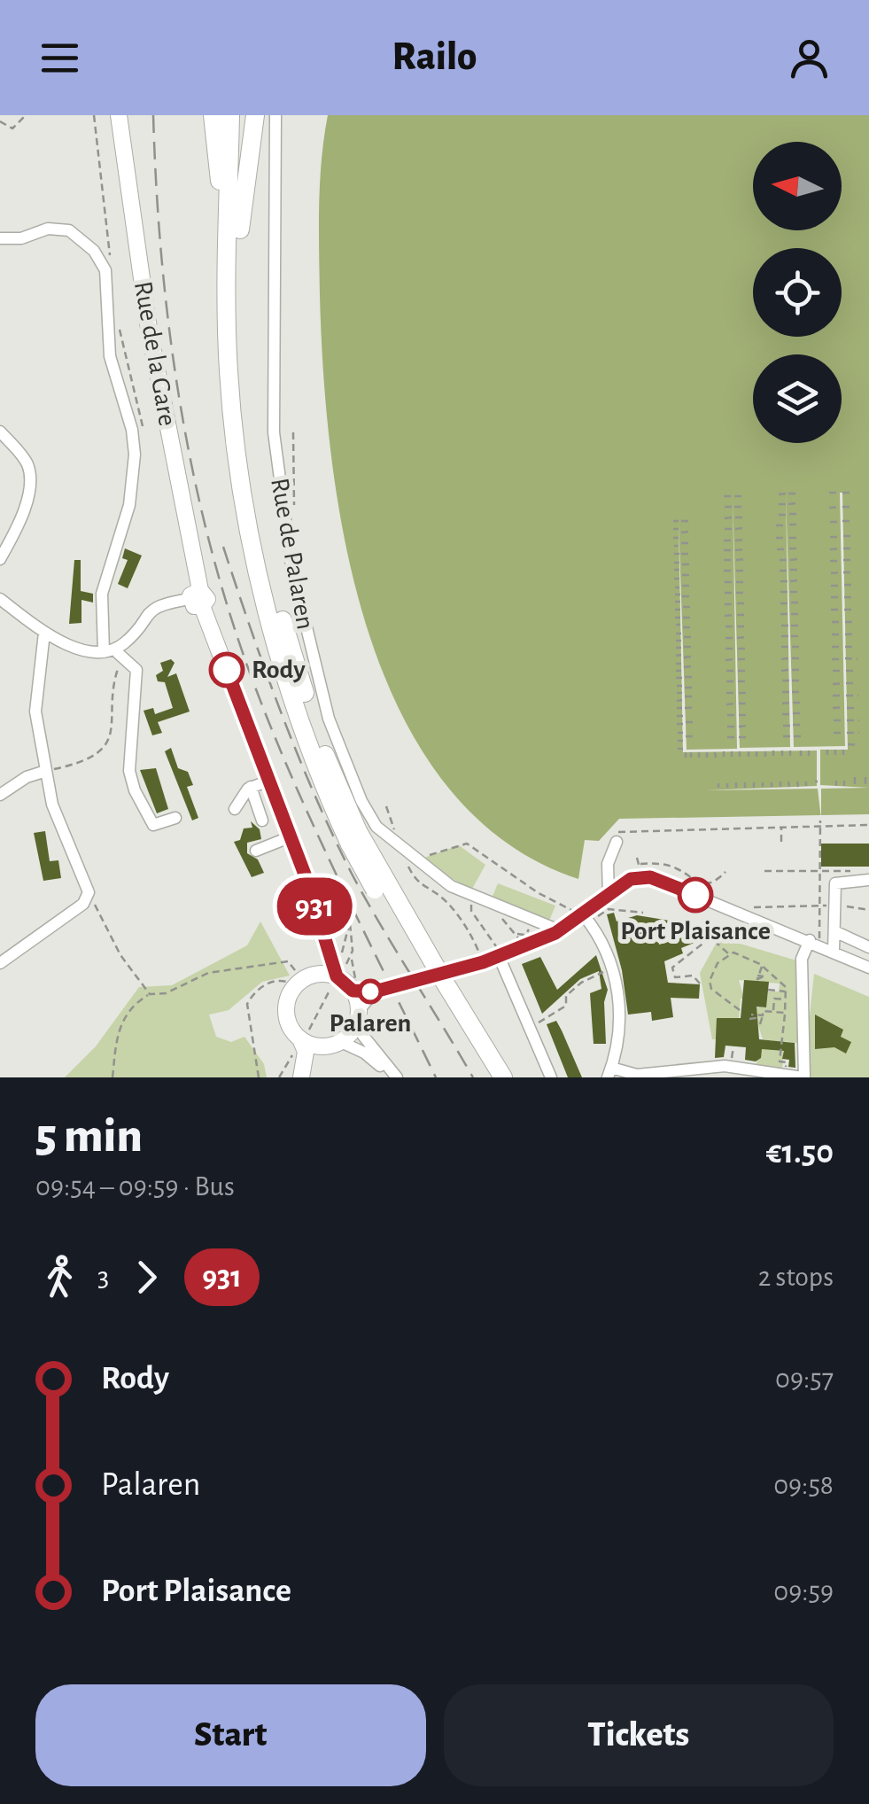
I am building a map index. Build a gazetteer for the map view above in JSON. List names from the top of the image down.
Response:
{
  "streets": {
    "main road": ["Rue de la Gare"],
    "street": ["Rue de Palaren"]
  },
  "places": ["Rody", "Port Plaisance", "Palaren"],
  "lines": ["bus line 931"],
  "north": "left",
  "page": {
    "header": "Railo",
    "on_map": "931",
    "heading": ["5 min", "09:54 – 09:59 · Bus", "€1.50"],
    "legs": ["3", "931", "2 stops"],
    "list": [
      {
        "name": "Rody",
        "value": "09:57"
      },
      {
        "name": "Palaren",
        "value": "09:58"
      },
      {
        "name": "Port Plaisance",
        "value": "09:59"
      }
    ],
    "buttons": ["Start", "Tickets"]
  }
}
